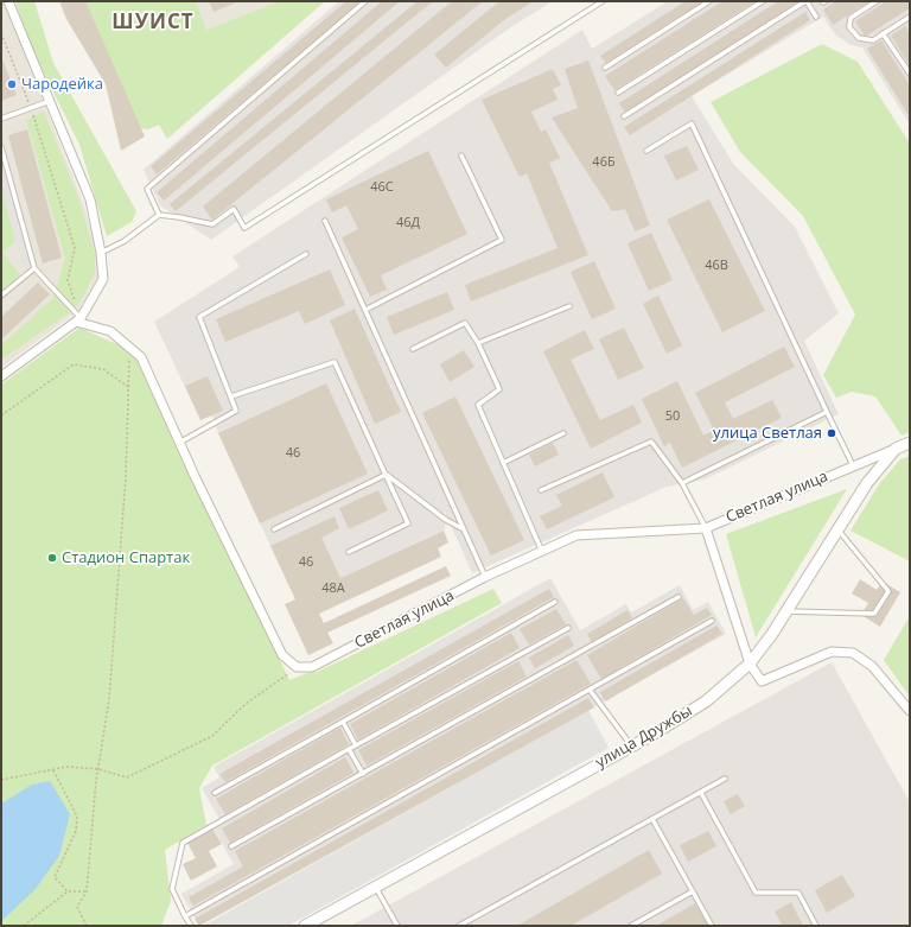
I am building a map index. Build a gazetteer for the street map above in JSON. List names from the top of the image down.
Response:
{
  "streets": {
    "street": ["Светлая улица", "улица Дружбы"]
  },
  "crossings": [
    ["Светлая улица", "улица Дружбы"]
  ],
  "districts": ["ШУИСТ"],
  "places": ["Чародейка", "улица Светлая", "Стадион Спартак"],
  "house_numbers": [
    "46Б",
    "46С",
    "46Д",
    "46В",
    "50",
    "46",
    "46",
    "48А"
  ]
}
